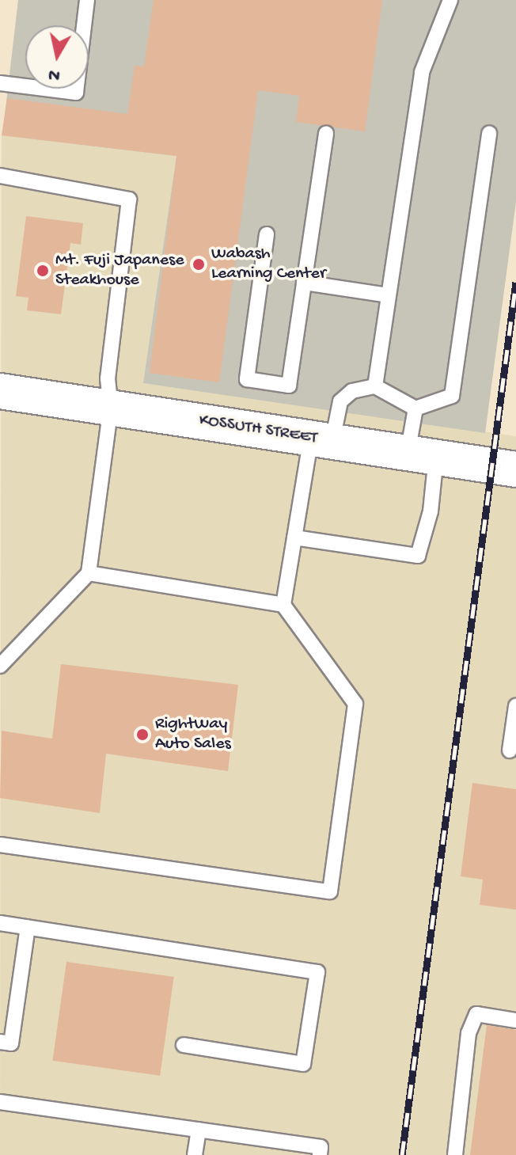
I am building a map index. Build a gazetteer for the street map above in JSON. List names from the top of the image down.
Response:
{
  "streets": {
    "street": ["KOSSUTH STREET"]
  },
  "places": ["Wabash Learning Center", "Mt. Fuji Japanese Steakhouse", "RightWay Auto Sales"],
  "north": "bottom"
}
